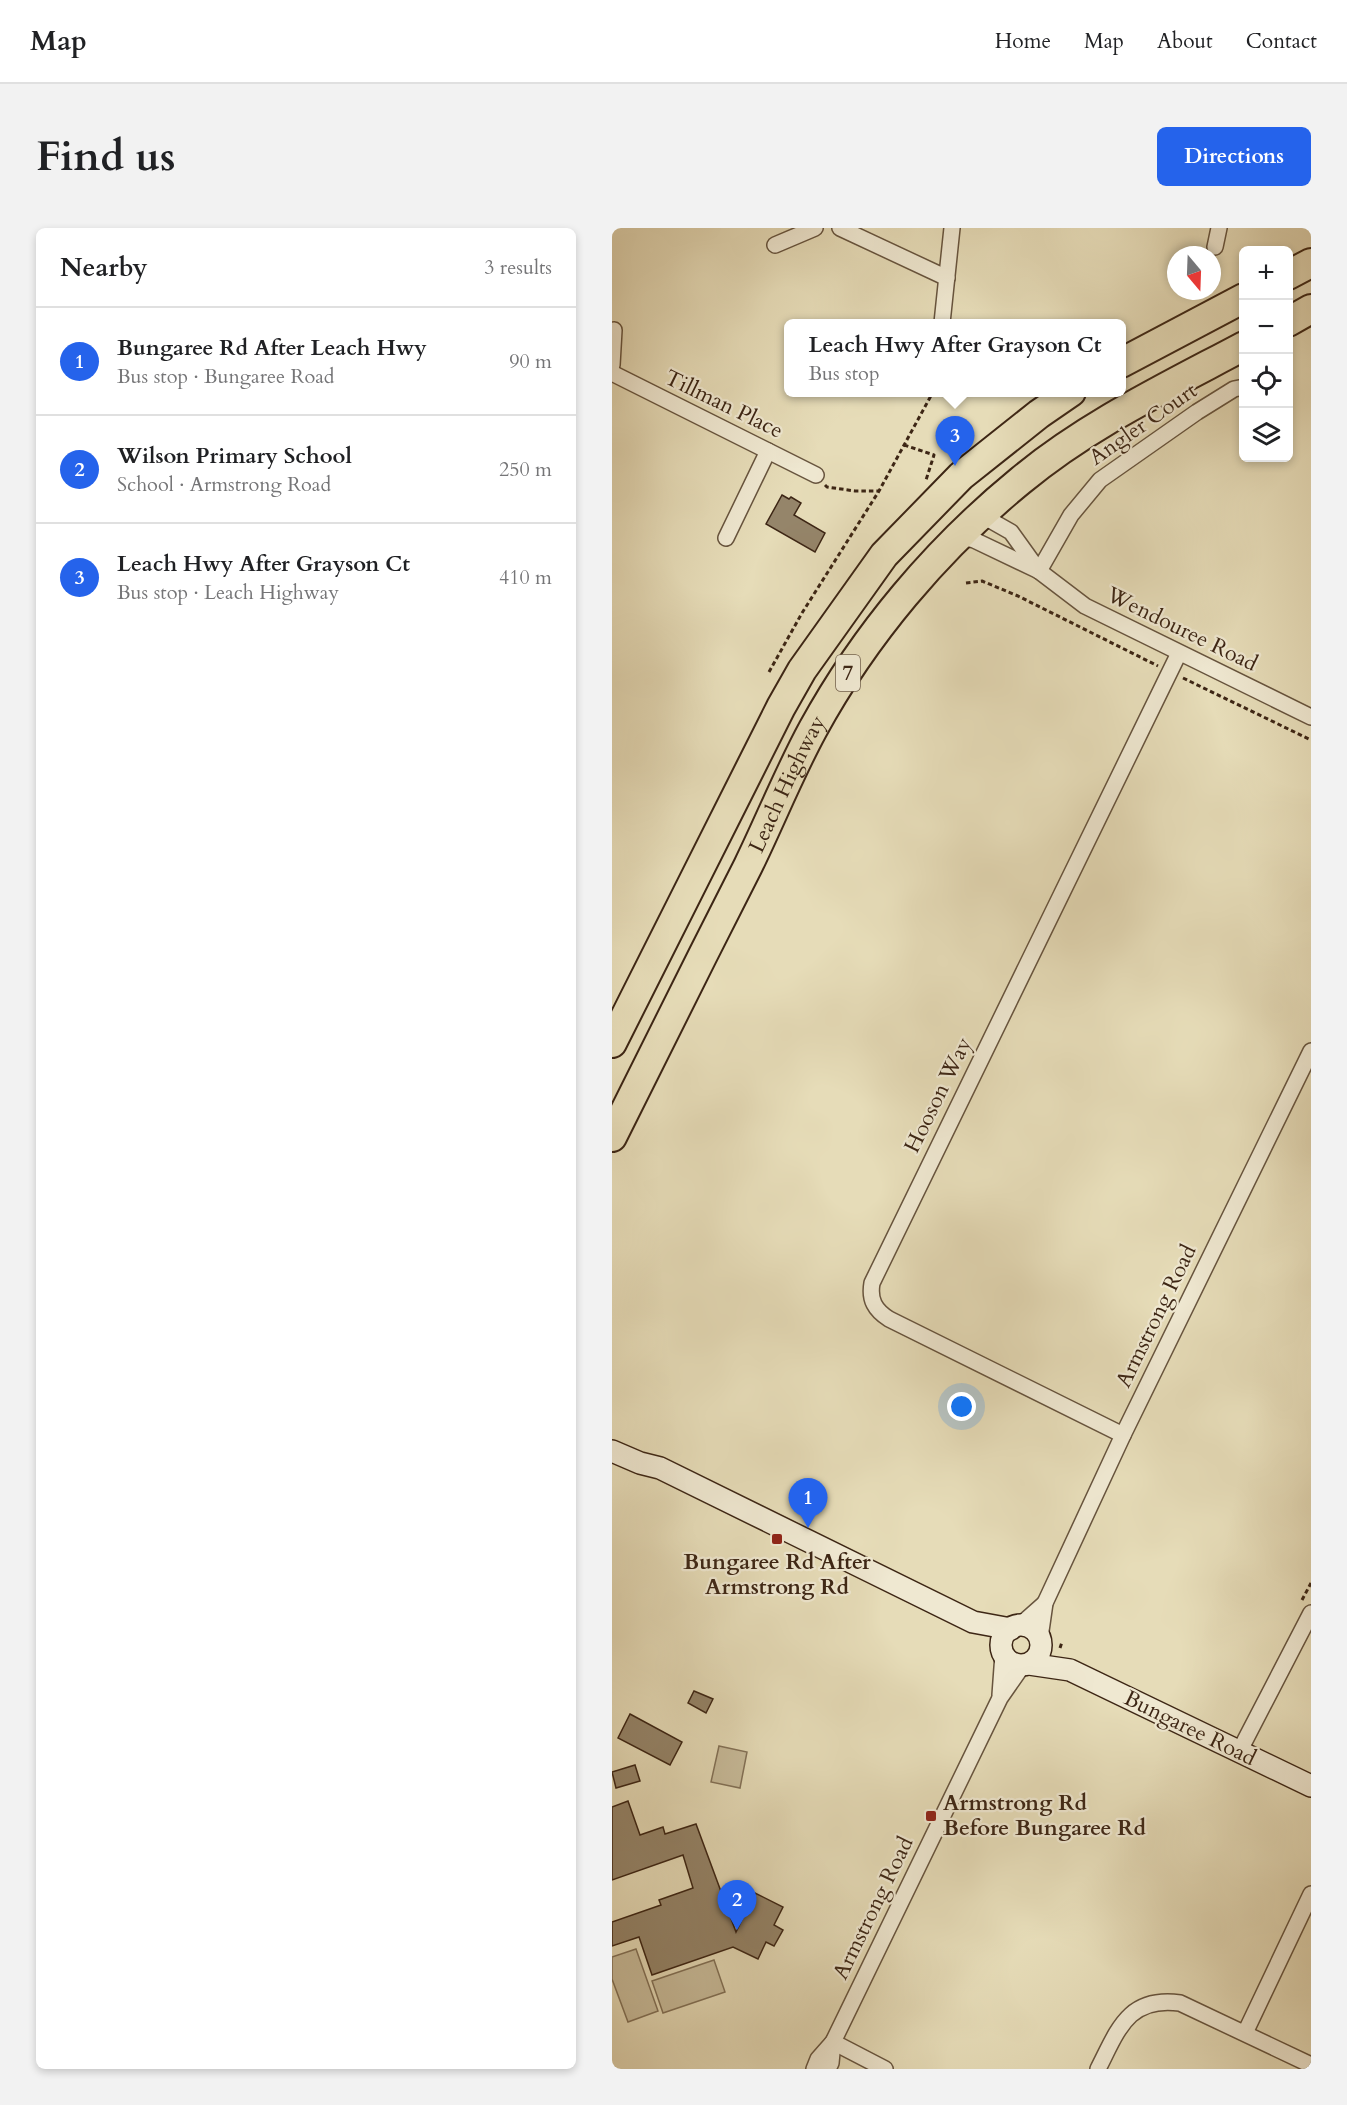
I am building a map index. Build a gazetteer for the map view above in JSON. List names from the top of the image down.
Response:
{
  "streets": {
    "highway": ["7", "Leach Highway"],
    "street": [
      "Tillman Place",
      "Angler Court",
      "Wendouree Road",
      "Hooson Way",
      "Armstrong Road",
      "Bungaree Road"
    ]
  },
  "crossings": [
    ["Angler Court", "Wendouree Road"],
    ["Wendouree Road", "Leach Highway"],
    ["Wendouree Road", "Hooson Way"],
    ["Hooson Way", "Armstrong Road"],
    ["Armstrong Road", "Bungaree Road"]
  ],
  "places": {
    "transit": ["Bungaree Rd After Armstrong Rd", "Armstrong Rd Before Bungaree Rd"]
  },
  "north": "bottom",
  "page": {
    "header": "Map",
    "nav": [
      "Home",
      "Map",
      "About",
      "Contact"
    ],
    "buttons": "Directions",
    "title": "Find us",
    "heading": ["Nearby", "3 results"],
    "map_buttons": ["+", "−"],
    "list": [
      {
        "mark": "1",
        "name": "Bungaree Rd After Leach Hwy",
        "note": "Bus stop · Bungaree Road",
        "value": "90 m"
      },
      {
        "mark": "2",
        "name": "Wilson Primary School",
        "note": "School · Armstrong Road",
        "value": "250 m"
      },
      {
        "mark": "3",
        "name": "Leach Hwy After Grayson Ct",
        "note": "Bus stop · Leach Highway",
        "value": "410 m"
      }
    ],
    "popup": ["Leach Hwy After Grayson Ct", "Bus stop"],
    "pins": ["3", "1", "2"]
  }
}
